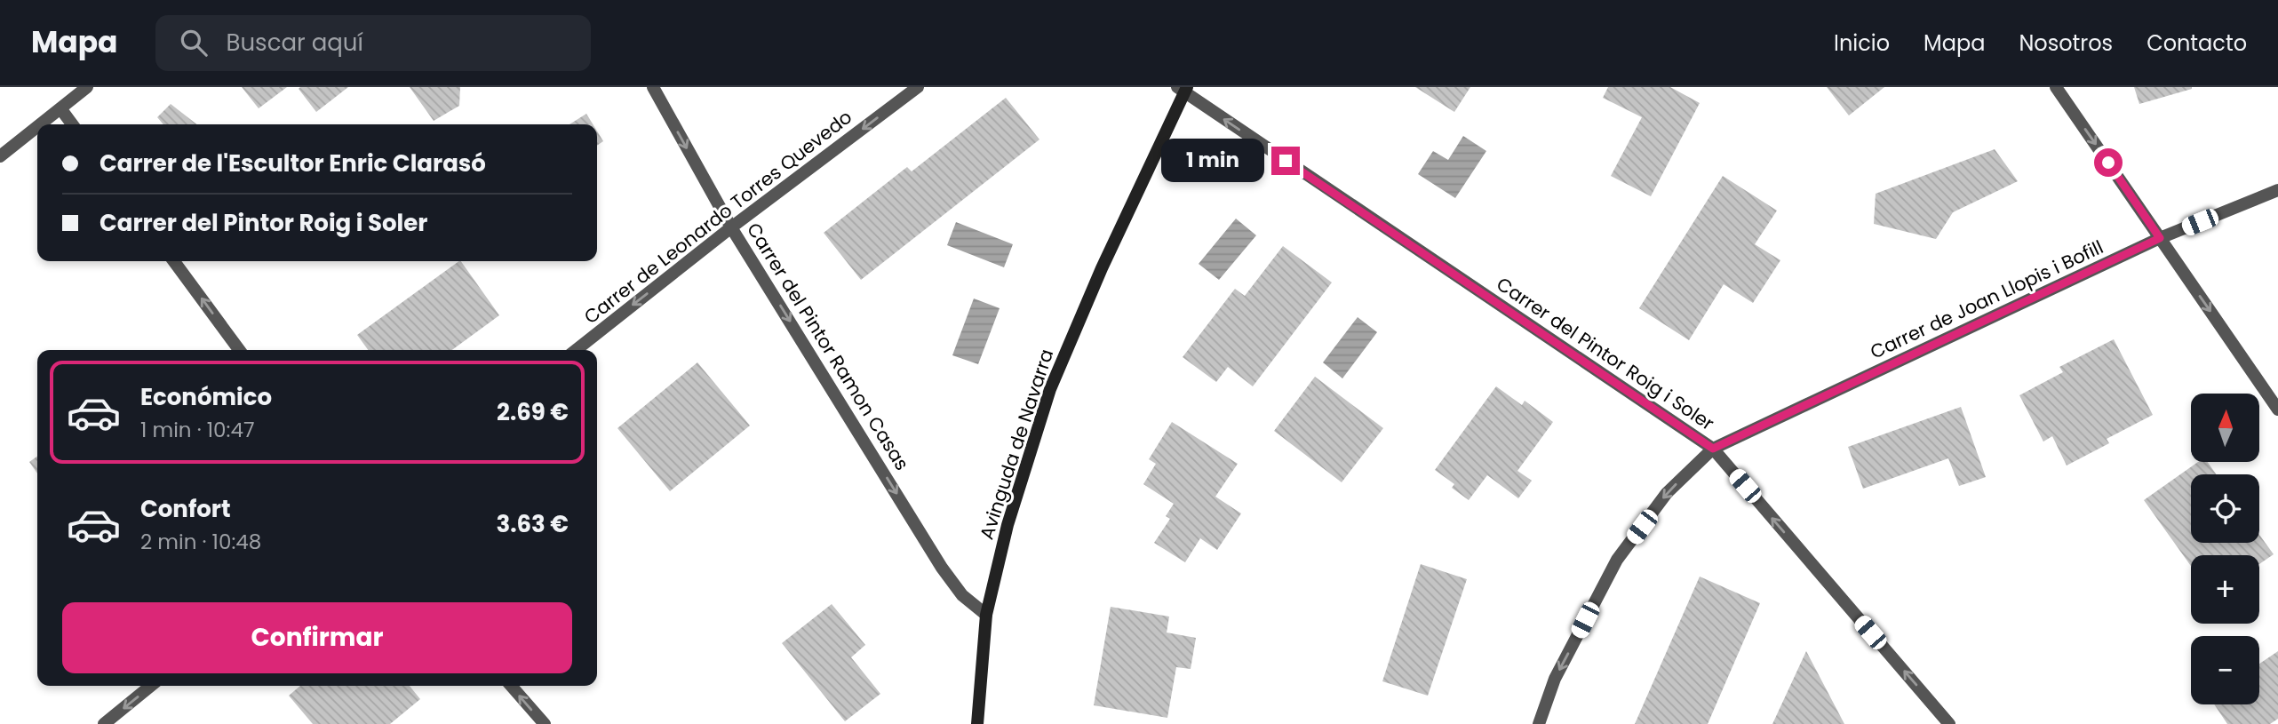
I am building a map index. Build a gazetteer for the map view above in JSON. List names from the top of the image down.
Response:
{
  "streets": {
    "street": [
      "Carrer de Leonardo Torres Quevedo",
      "Carrer de Joan Llopis i Bofill",
      "Carrer del Pintor Ramon Casas",
      "Carrer del Pintor Roig i Soler",
      "Avinguda de Navarra"
    ]
  },
  "crossings": [
    ["Carrer de Leonardo Torres Quevedo", "Carrer del Pintor Ramon Casas"],
    ["Carrer de Joan Llopis i Bofill", "Carrer del Pintor Roig i Soler"],
    ["Carrer del Pintor Ramon Casas", "Avinguda de Navarra"],
    ["Carrer del Pintor Roig i Soler", "Avinguda de Navarra"]
  ],
  "one_way": ["Carrer de Leonardo Torres Quevedo", "Carrer del Pintor Ramon Casas", "Carrer del Pintor Roig i Soler"],
  "north": "top",
  "page": {
    "header": "Mapa",
    "search": "Buscar aquí",
    "nav": [
      "Inicio",
      "Mapa",
      "Nosotros",
      "Contacto"
    ],
    "banner": ["Carrer de l'Escultor Enric Clarasó", "Carrer del Pintor Roig i Soler"],
    "bubble": "1 min",
    "list": [
      {
        "name": "Económico",
        "note": "1 min · 10:47",
        "value": "2.69 €"
      },
      {
        "name": "Confort",
        "note": "2 min · 10:48",
        "value": "3.63 €"
      }
    ],
    "map_buttons": ["+", "−"],
    "buttons": "Confirmar"
  }
}
